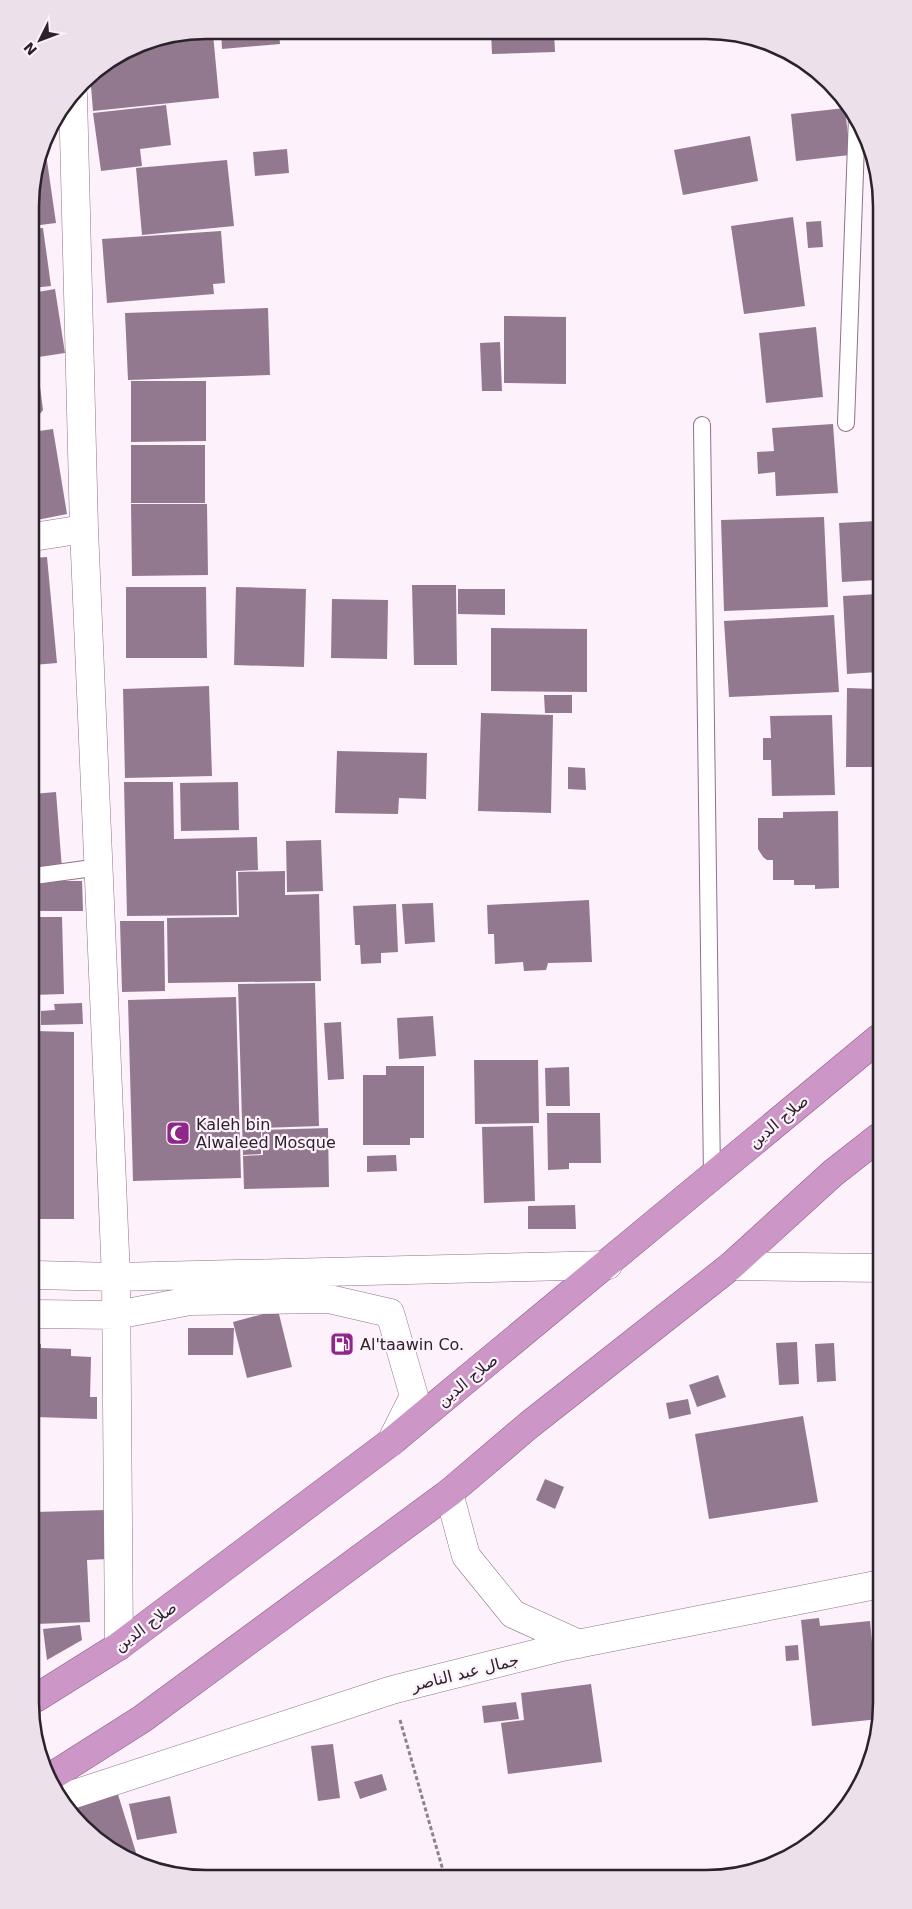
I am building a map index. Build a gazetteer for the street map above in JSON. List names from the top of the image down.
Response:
{
  "streets": {
    "highway": ["صلاح الدين"],
    "street": ["جمال عبد الناصر"]
  },
  "places": {
    "mosque": ["Kaleh bin Alwaleed Mosque"],
    "fuel station": ["Al'taawin Co."]
  },
  "north": "bottom left"
}
